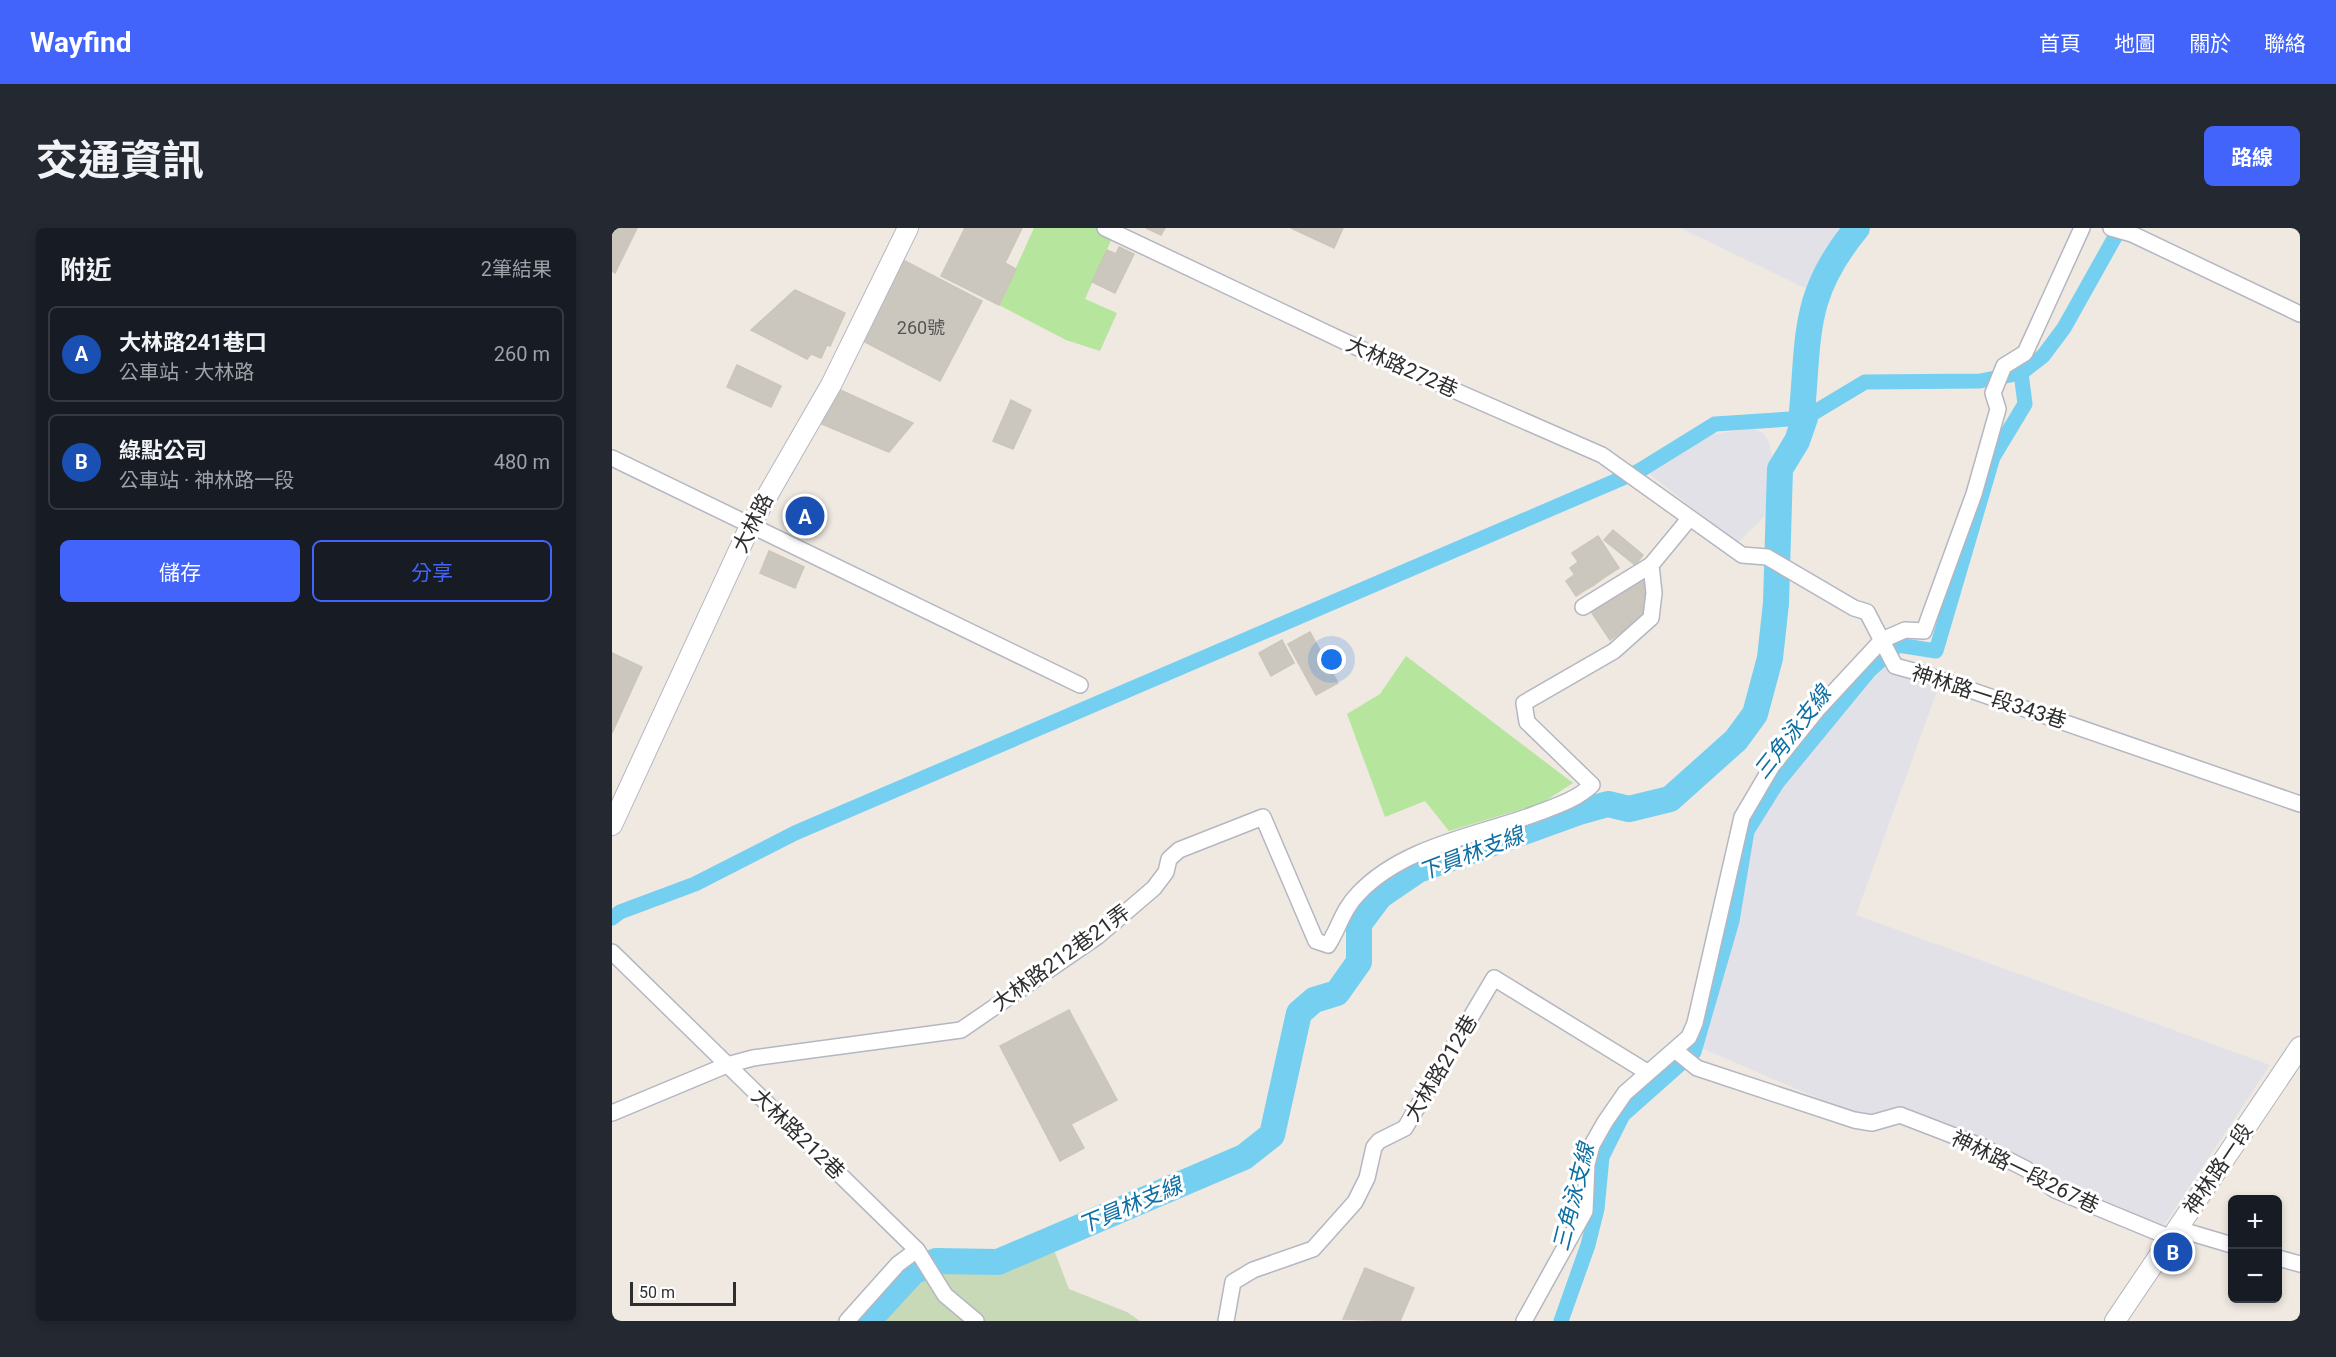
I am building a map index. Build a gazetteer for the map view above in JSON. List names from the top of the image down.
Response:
{
  "streets": {
    "street": [
      "大林路272巷",
      "大林路",
      "神林路一段343巷",
      "大林路212巷21弄",
      "大林路212巷",
      "神林路一段",
      "神林路一段267巷"
    ]
  },
  "crossings": [
    ["大林路272巷", "神林路一段343巷"],
    ["大林路212巷21弄", "大林路212巷"],
    ["神林路一段", "神林路一段267巷"]
  ],
  "water": ["三角泳支線", "下員林支線"],
  "house_numbers": ["260號"],
  "scale_bar": "50 m",
  "page": {
    "header": "Wayfind",
    "nav": [
      "首頁",
      "地圖",
      "關於",
      "聯絡"
    ],
    "title": "交通資訊",
    "buttons": [
      "路線",
      ["儲存", "分享"]
    ],
    "heading": ["附近", "2筆結果"],
    "list": [
      {
        "mark": "A",
        "name": "大林路241巷口",
        "note": "公車站 · 大林路",
        "value": "260 m"
      },
      {
        "mark": "B",
        "name": "綠點公司",
        "note": "公車站 · 神林路一段",
        "value": "480 m"
      }
    ],
    "pins": ["A", "B"],
    "map_buttons": ["+", "−"],
    "scale": "50 m"
  }
}
